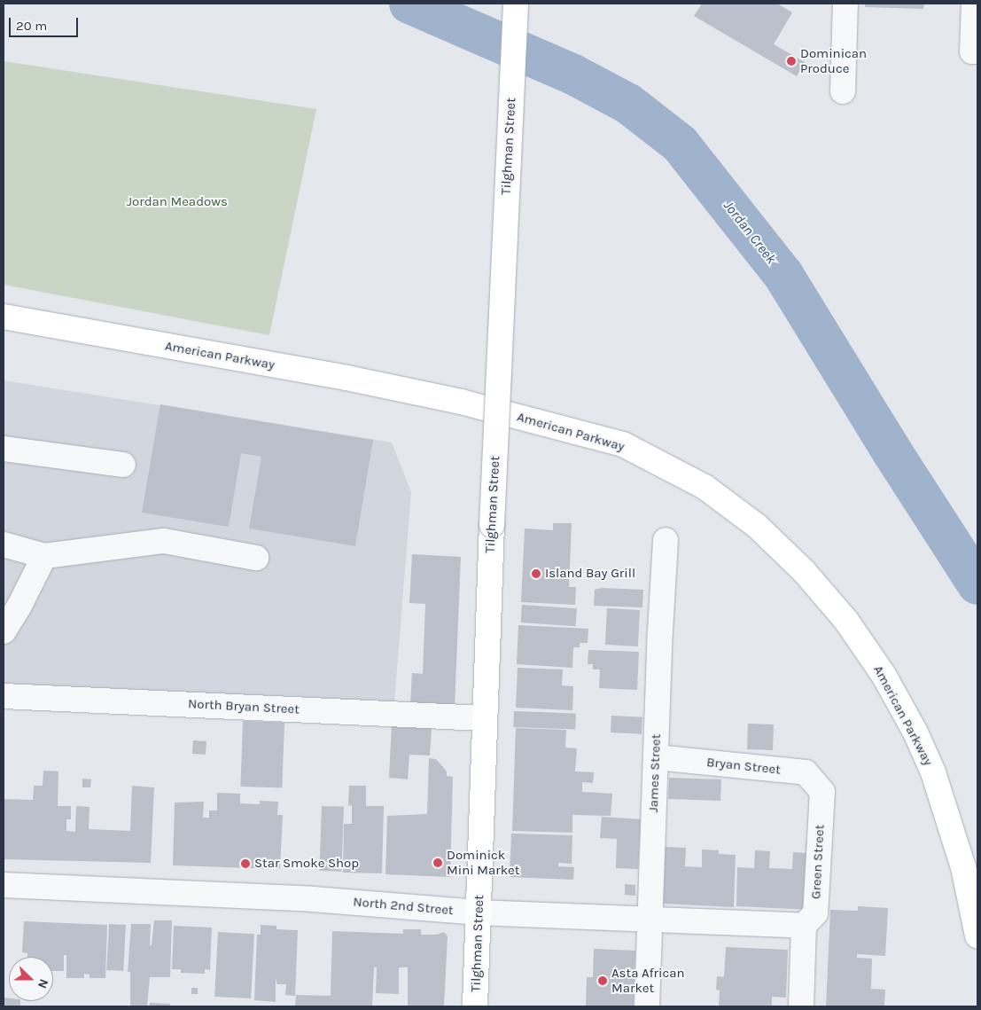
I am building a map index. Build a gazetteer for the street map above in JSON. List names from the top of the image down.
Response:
{
  "streets": {
    "main road": ["Tilghman Street", "American Parkway"],
    "street": [
      "North Bryan Street",
      "Bryan Street",
      "James Street",
      "Green Street",
      "North 2nd Street"
    ]
  },
  "crossings": [
    ["Tilghman Street", "North Bryan Street"],
    ["Tilghman Street", "North 2nd Street"],
    ["Bryan Street", "James Street"],
    ["Bryan Street", "Green Street"],
    ["James Street", "North 2nd Street"],
    ["Green Street", "North 2nd Street"]
  ],
  "water": ["Jordan Creek"],
  "parks": ["Jordan Meadows"],
  "places": [
    "Dominican Produce",
    "Island Bay Grill",
    "Dominick Mini Market",
    "Star Smoke Shop",
    "Asta African Market"
  ],
  "scale_bar": "20 m",
  "north": "right"
}
